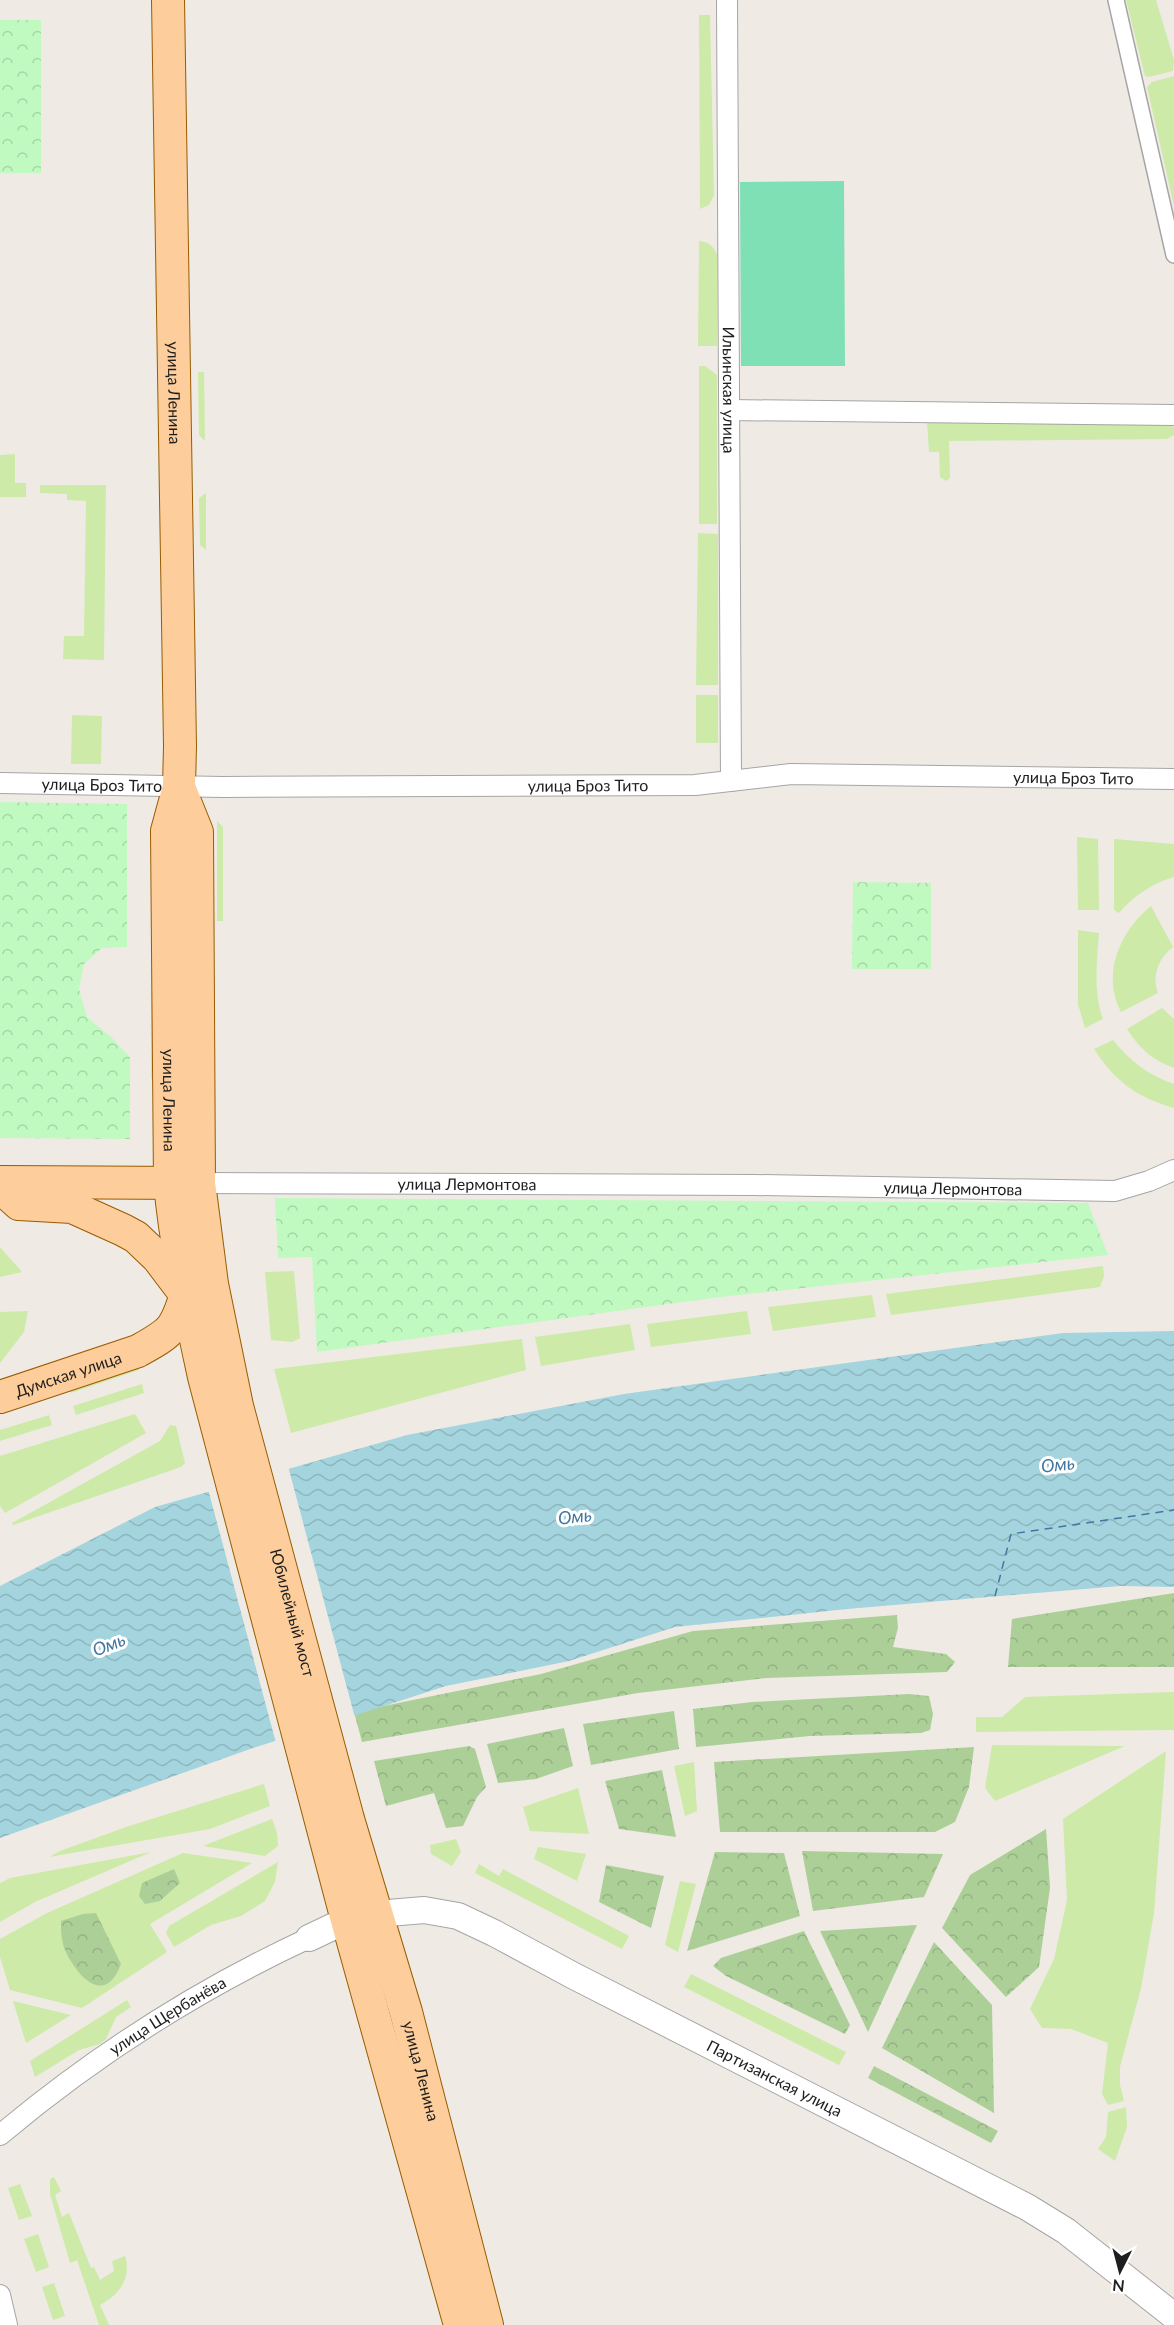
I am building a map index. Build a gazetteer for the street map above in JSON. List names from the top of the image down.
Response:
{
  "streets": {
    "main road": [
      "улица Ленина",
      "улица Лермонтова",
      "Думская улица",
      "Юбилейный мост"
    ],
    "street": [
      "Ильинская улица",
      "улица Броз Тито",
      "улица Щербанёва",
      "Партизанская улица"
    ]
  },
  "crossings": [
    ["Ильинская улица", "улица Броз Тито"],
    ["улица Ленина", "улица Броз Тито"],
    ["улица Ленина", "улица Лермонтова"],
    ["улица Ленина", "Юбилейный мост"],
    ["улица Ленина", "улица Щербанёва"],
    ["улица Ленина", "Партизанская улица"],
    ["улица Щербанёва", "Партизанская улица"]
  ],
  "water": ["Омь"],
  "north": "bottom"
}
